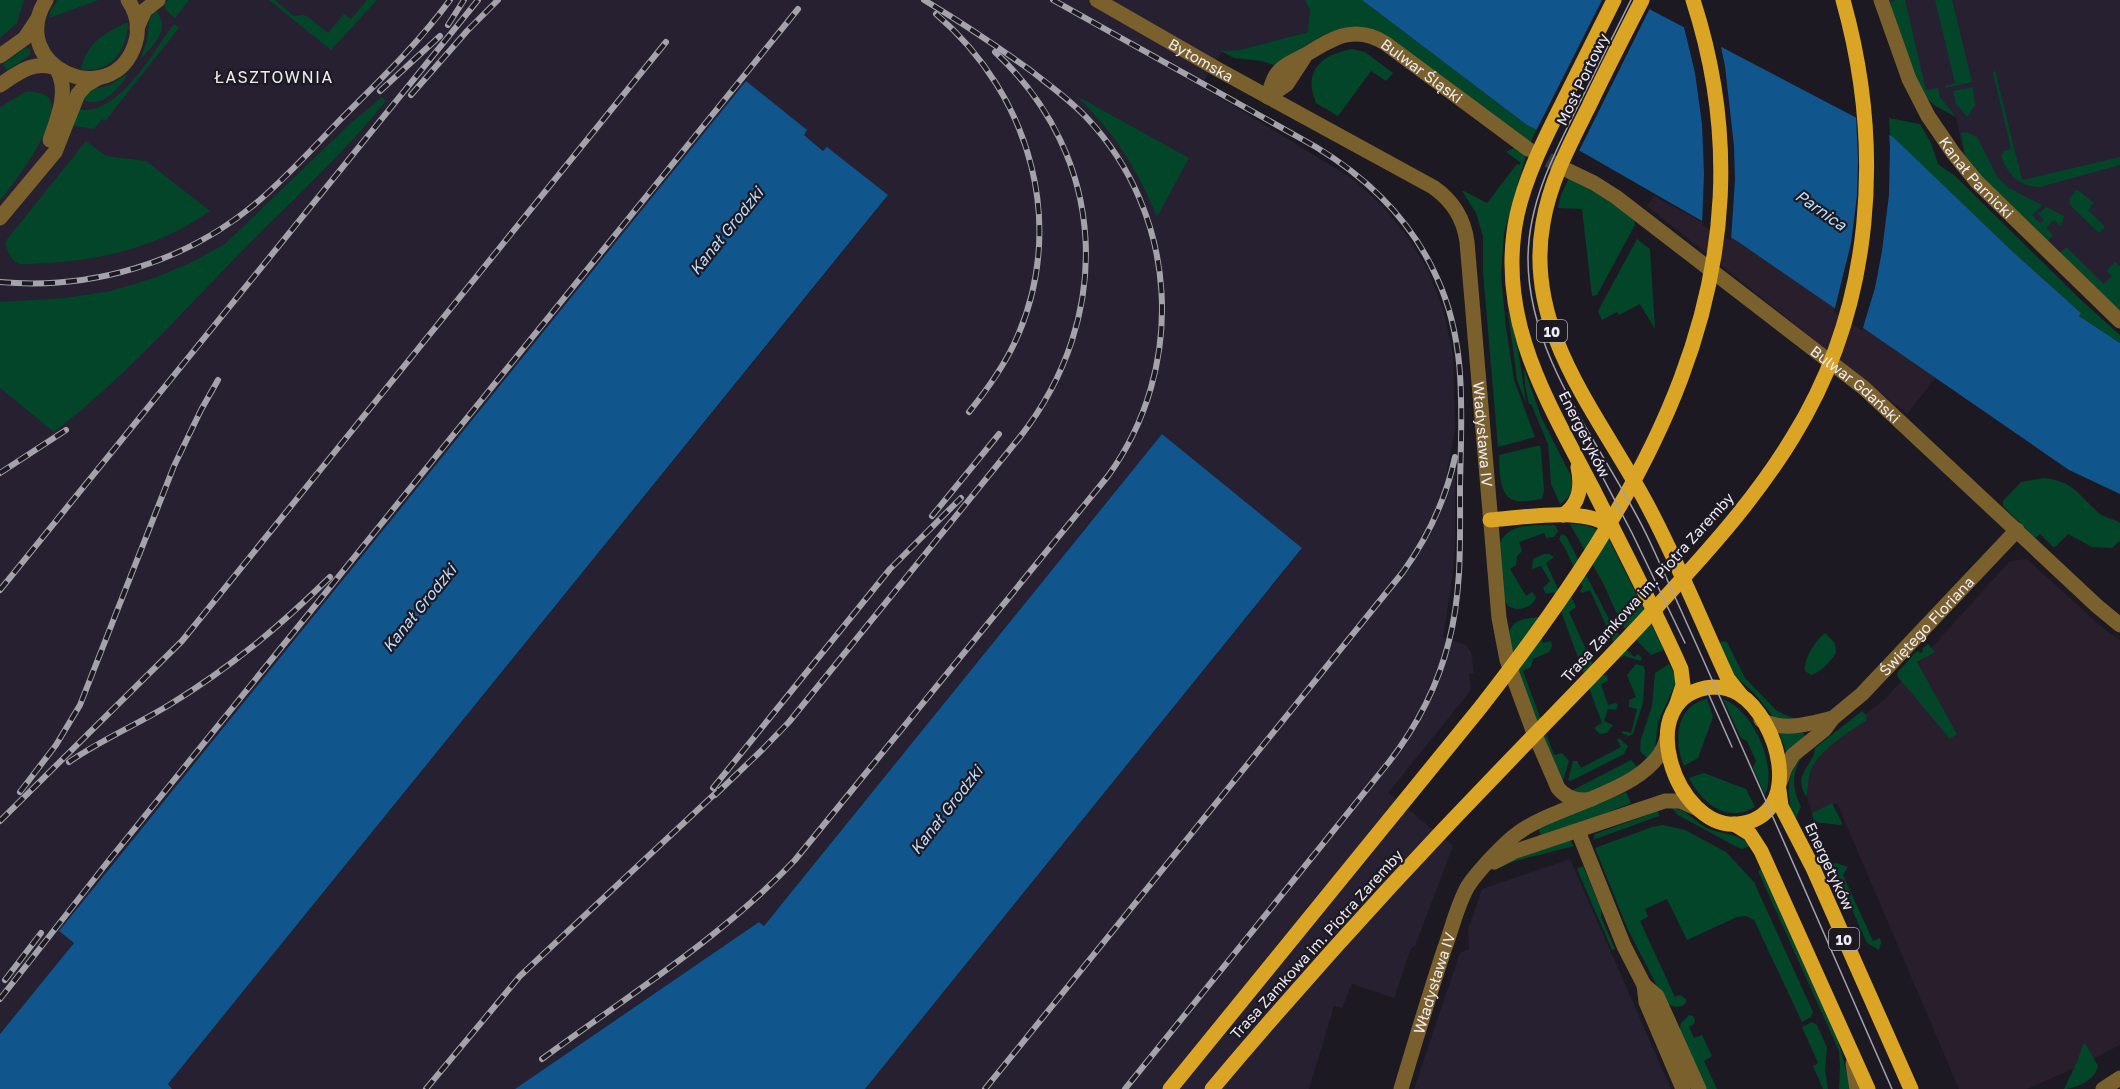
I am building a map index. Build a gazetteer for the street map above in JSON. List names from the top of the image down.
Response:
{
  "streets": {
    "main road": [
      "Most Portowy",
      "10",
      "Energetyków",
      "Trasa Zamkowa im. Piotra Zaremby"
    ],
    "street": [
      "Bytomska",
      "Bulwar Śląski",
      "Kanał Parnicki",
      "Bulwar Gdański",
      "Władysława IV",
      "Świętego Floriana"
    ]
  },
  "crossings": [
    ["Bytomska", "Bulwar Śląski"],
    ["Bytomska", "Władysława IV"],
    ["Most Portowy", "Bulwar Gdański"],
    ["Most Portowy", "Energetyków"],
    ["10", "Energetyków"],
    ["10", "Świętego Floriana"],
    ["Bulwar Gdański", "Energetyków"],
    ["Bulwar Gdański", "Świętego Floriana"],
    ["Energetyków", "Świętego Floriana"]
  ],
  "districts": ["ŁASZTOWNIA"],
  "water": ["Parnica", "Kanał Grodzki"]
}
